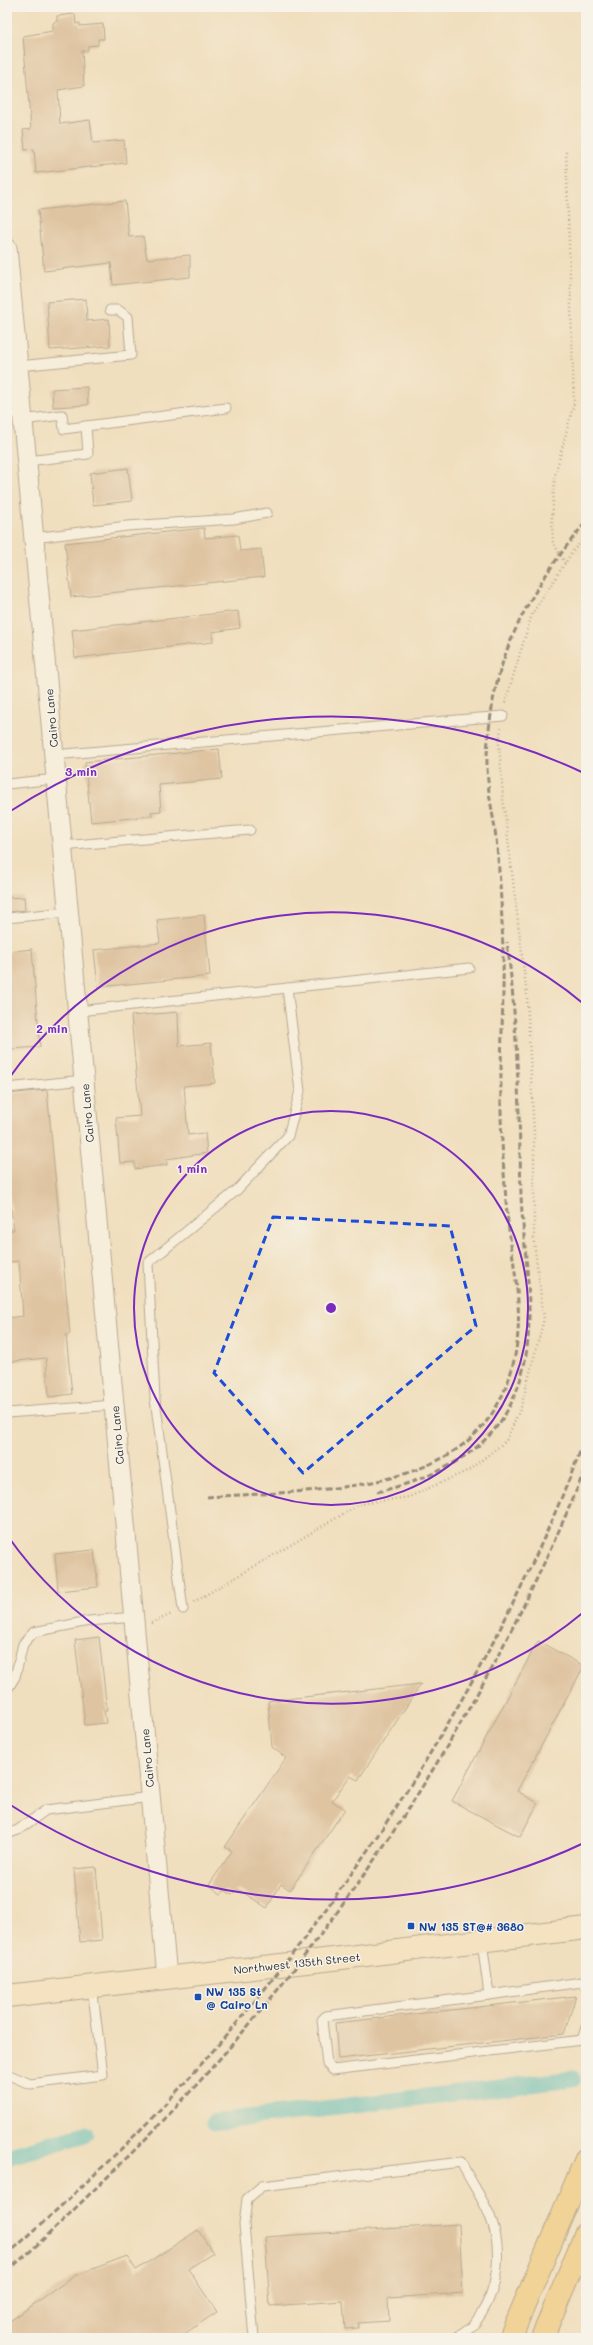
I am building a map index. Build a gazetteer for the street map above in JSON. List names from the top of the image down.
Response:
{
  "streets": {
    "main road": ["Northwest 135th Street"],
    "street": ["Cairo Lane"]
  },
  "crossings": [
    ["Cairo Lane", "Northwest 135th Street"]
  ],
  "places": {
    "transit": ["NW 135 ST@# 3680", "NW 135 St @ Cairo Ln"]
  },
  "rings": ["3 min", "2 min", "1 min"]
}
